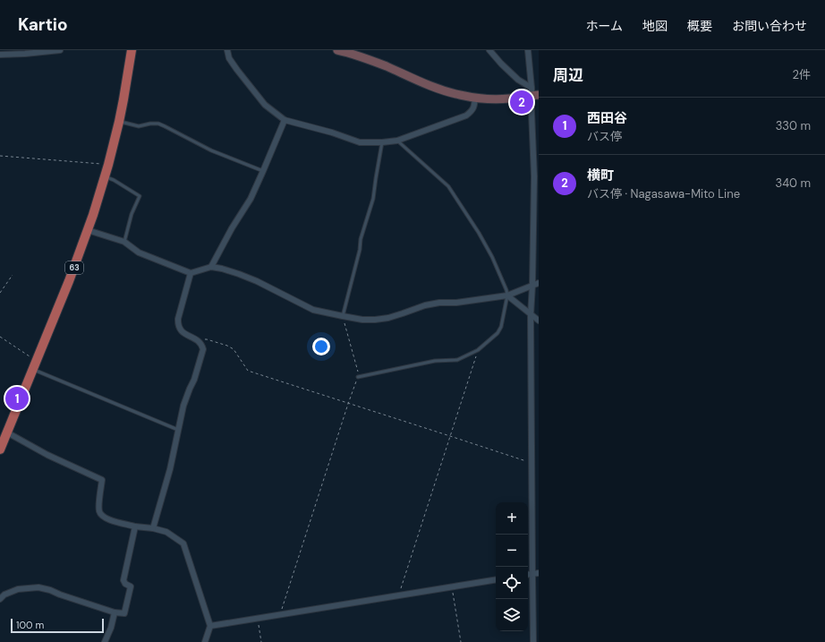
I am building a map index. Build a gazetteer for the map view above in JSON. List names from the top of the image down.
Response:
{
  "streets": {
    "main road": ["63"]
  },
  "scale_bar": "100 m",
  "page": {
    "header": "Kartio",
    "nav": [
      "ホーム",
      "地図",
      "概要",
      "お問い合わせ"
    ],
    "heading": ["周辺", "2件"],
    "pins": ["2", "1"],
    "list": [
      {
        "mark": "1",
        "name": "西田谷",
        "note": "バス停",
        "value": "330 m"
      },
      {
        "mark": "2",
        "name": "横町",
        "note": "バス停 · Nagasawa-Mito Line",
        "value": "340 m"
      }
    ],
    "map_buttons": ["+", "−"],
    "scale": "100 m"
  }
}
